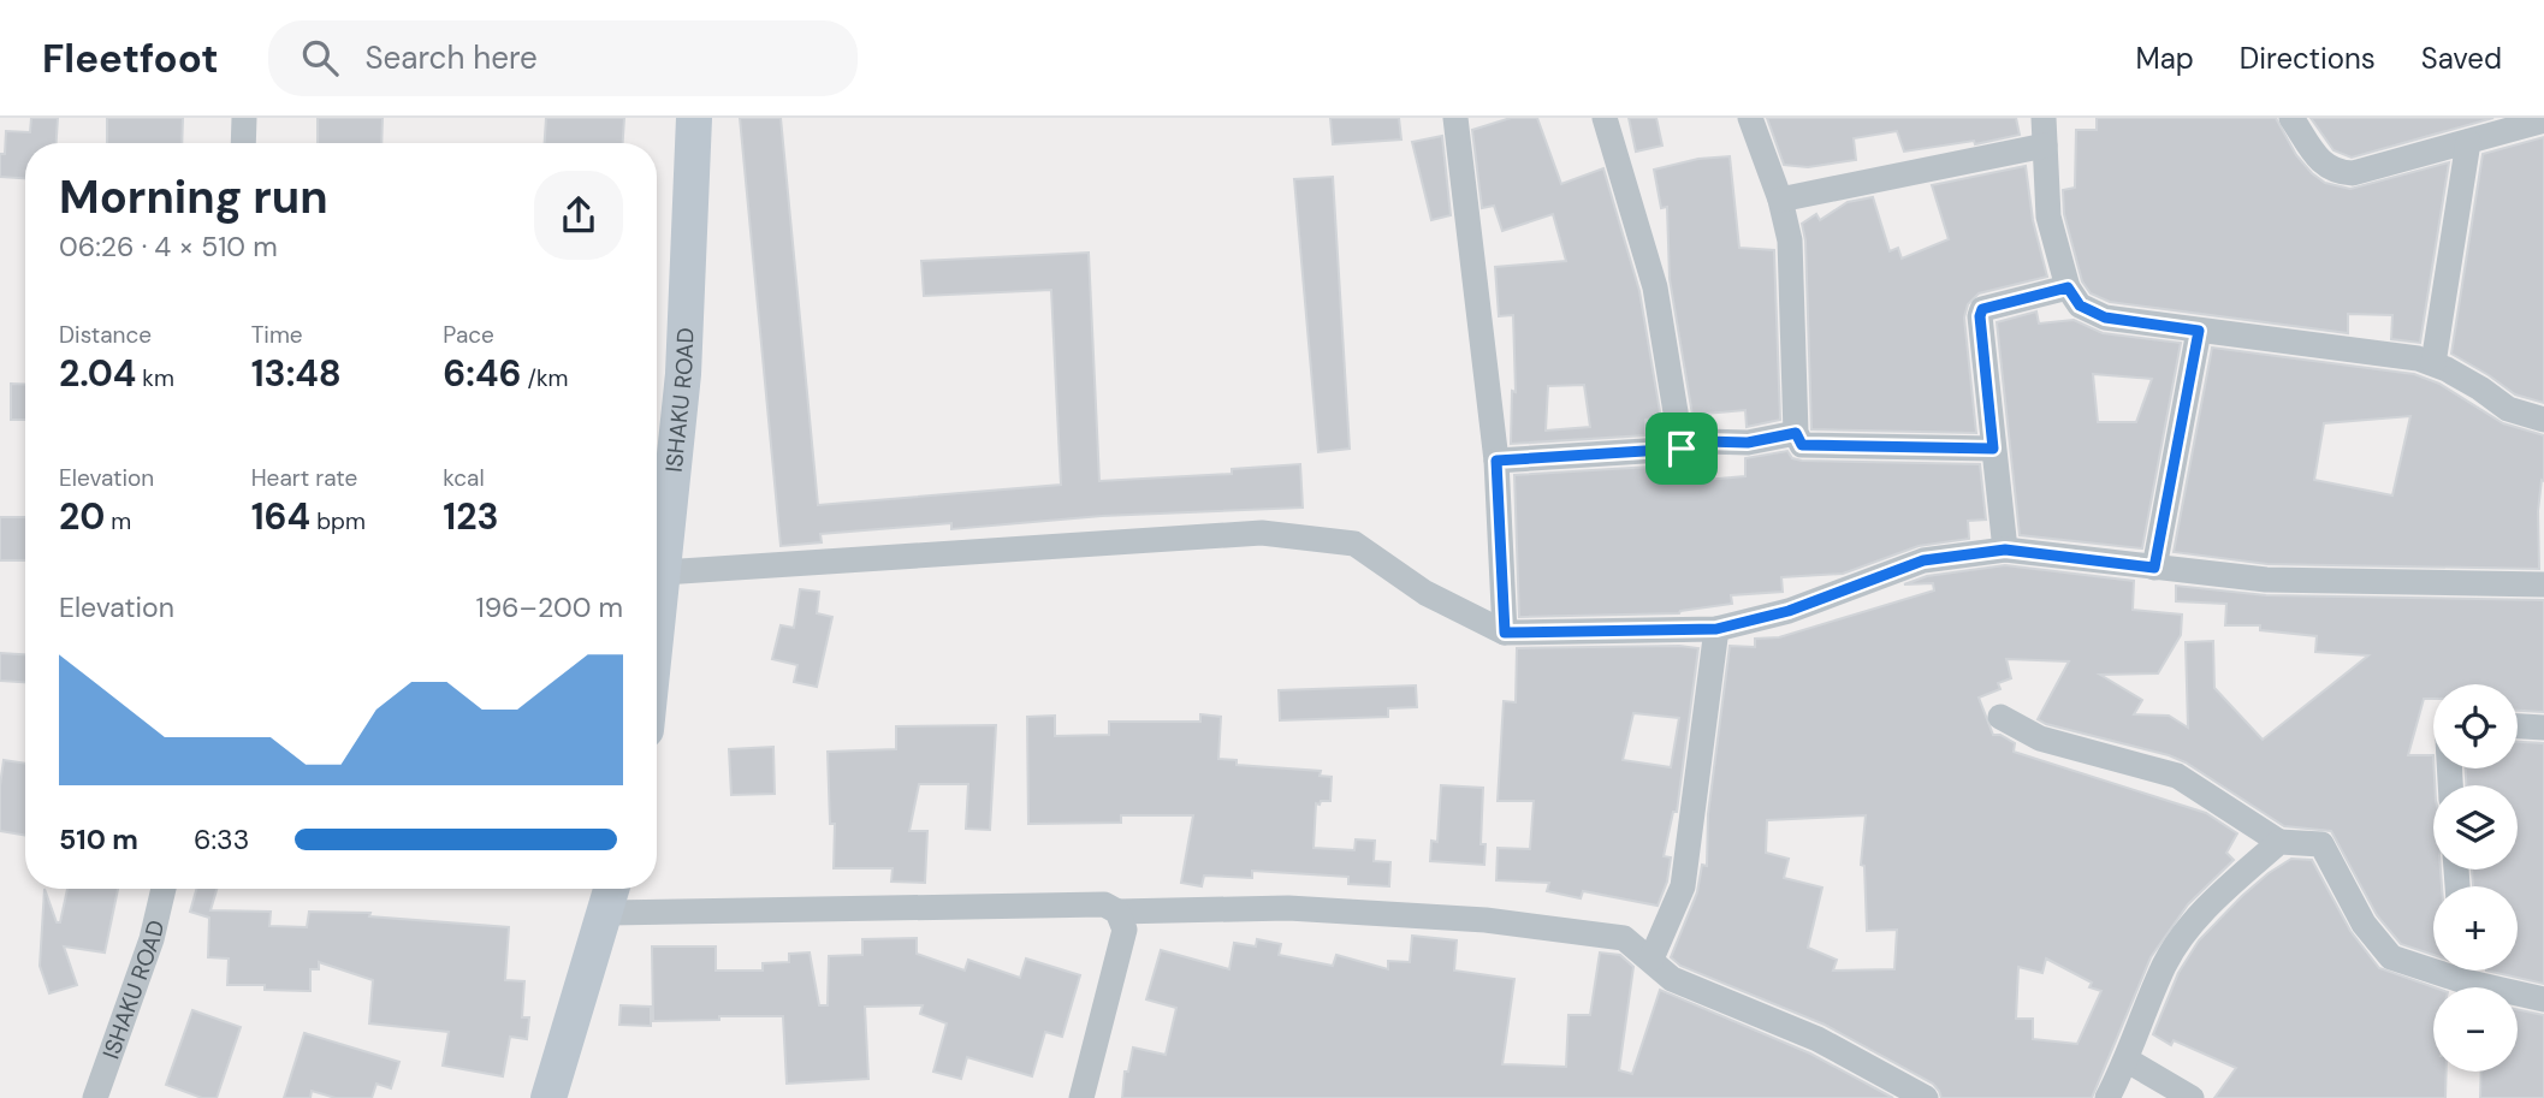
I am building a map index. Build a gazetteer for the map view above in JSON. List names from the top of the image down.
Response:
{
  "streets": {
    "street": ["ISHAKU ROAD"]
  },
  "page": {
    "header": "Fleetfoot",
    "search": "Search here",
    "nav": ["Map", "Directions", "Saved"],
    "heading": ["Morning run", "06:26 · 4 × 510 m"],
    "stats": [
      ["Distance", "2.04 km"],
      ["Time", "13:48"],
      ["Pace", "6:46 /km"],
      ["Elevation", "20 m"],
      ["Heart rate", "164 bpm"],
      ["kcal", "123"]
    ],
    "chart": ["Elevation", "196–200 m"],
    "map_buttons": ["+", "−"],
    "list": [
      {
        "name": "510 m",
        "note": "6:33"
      }
    ]
  }
}
